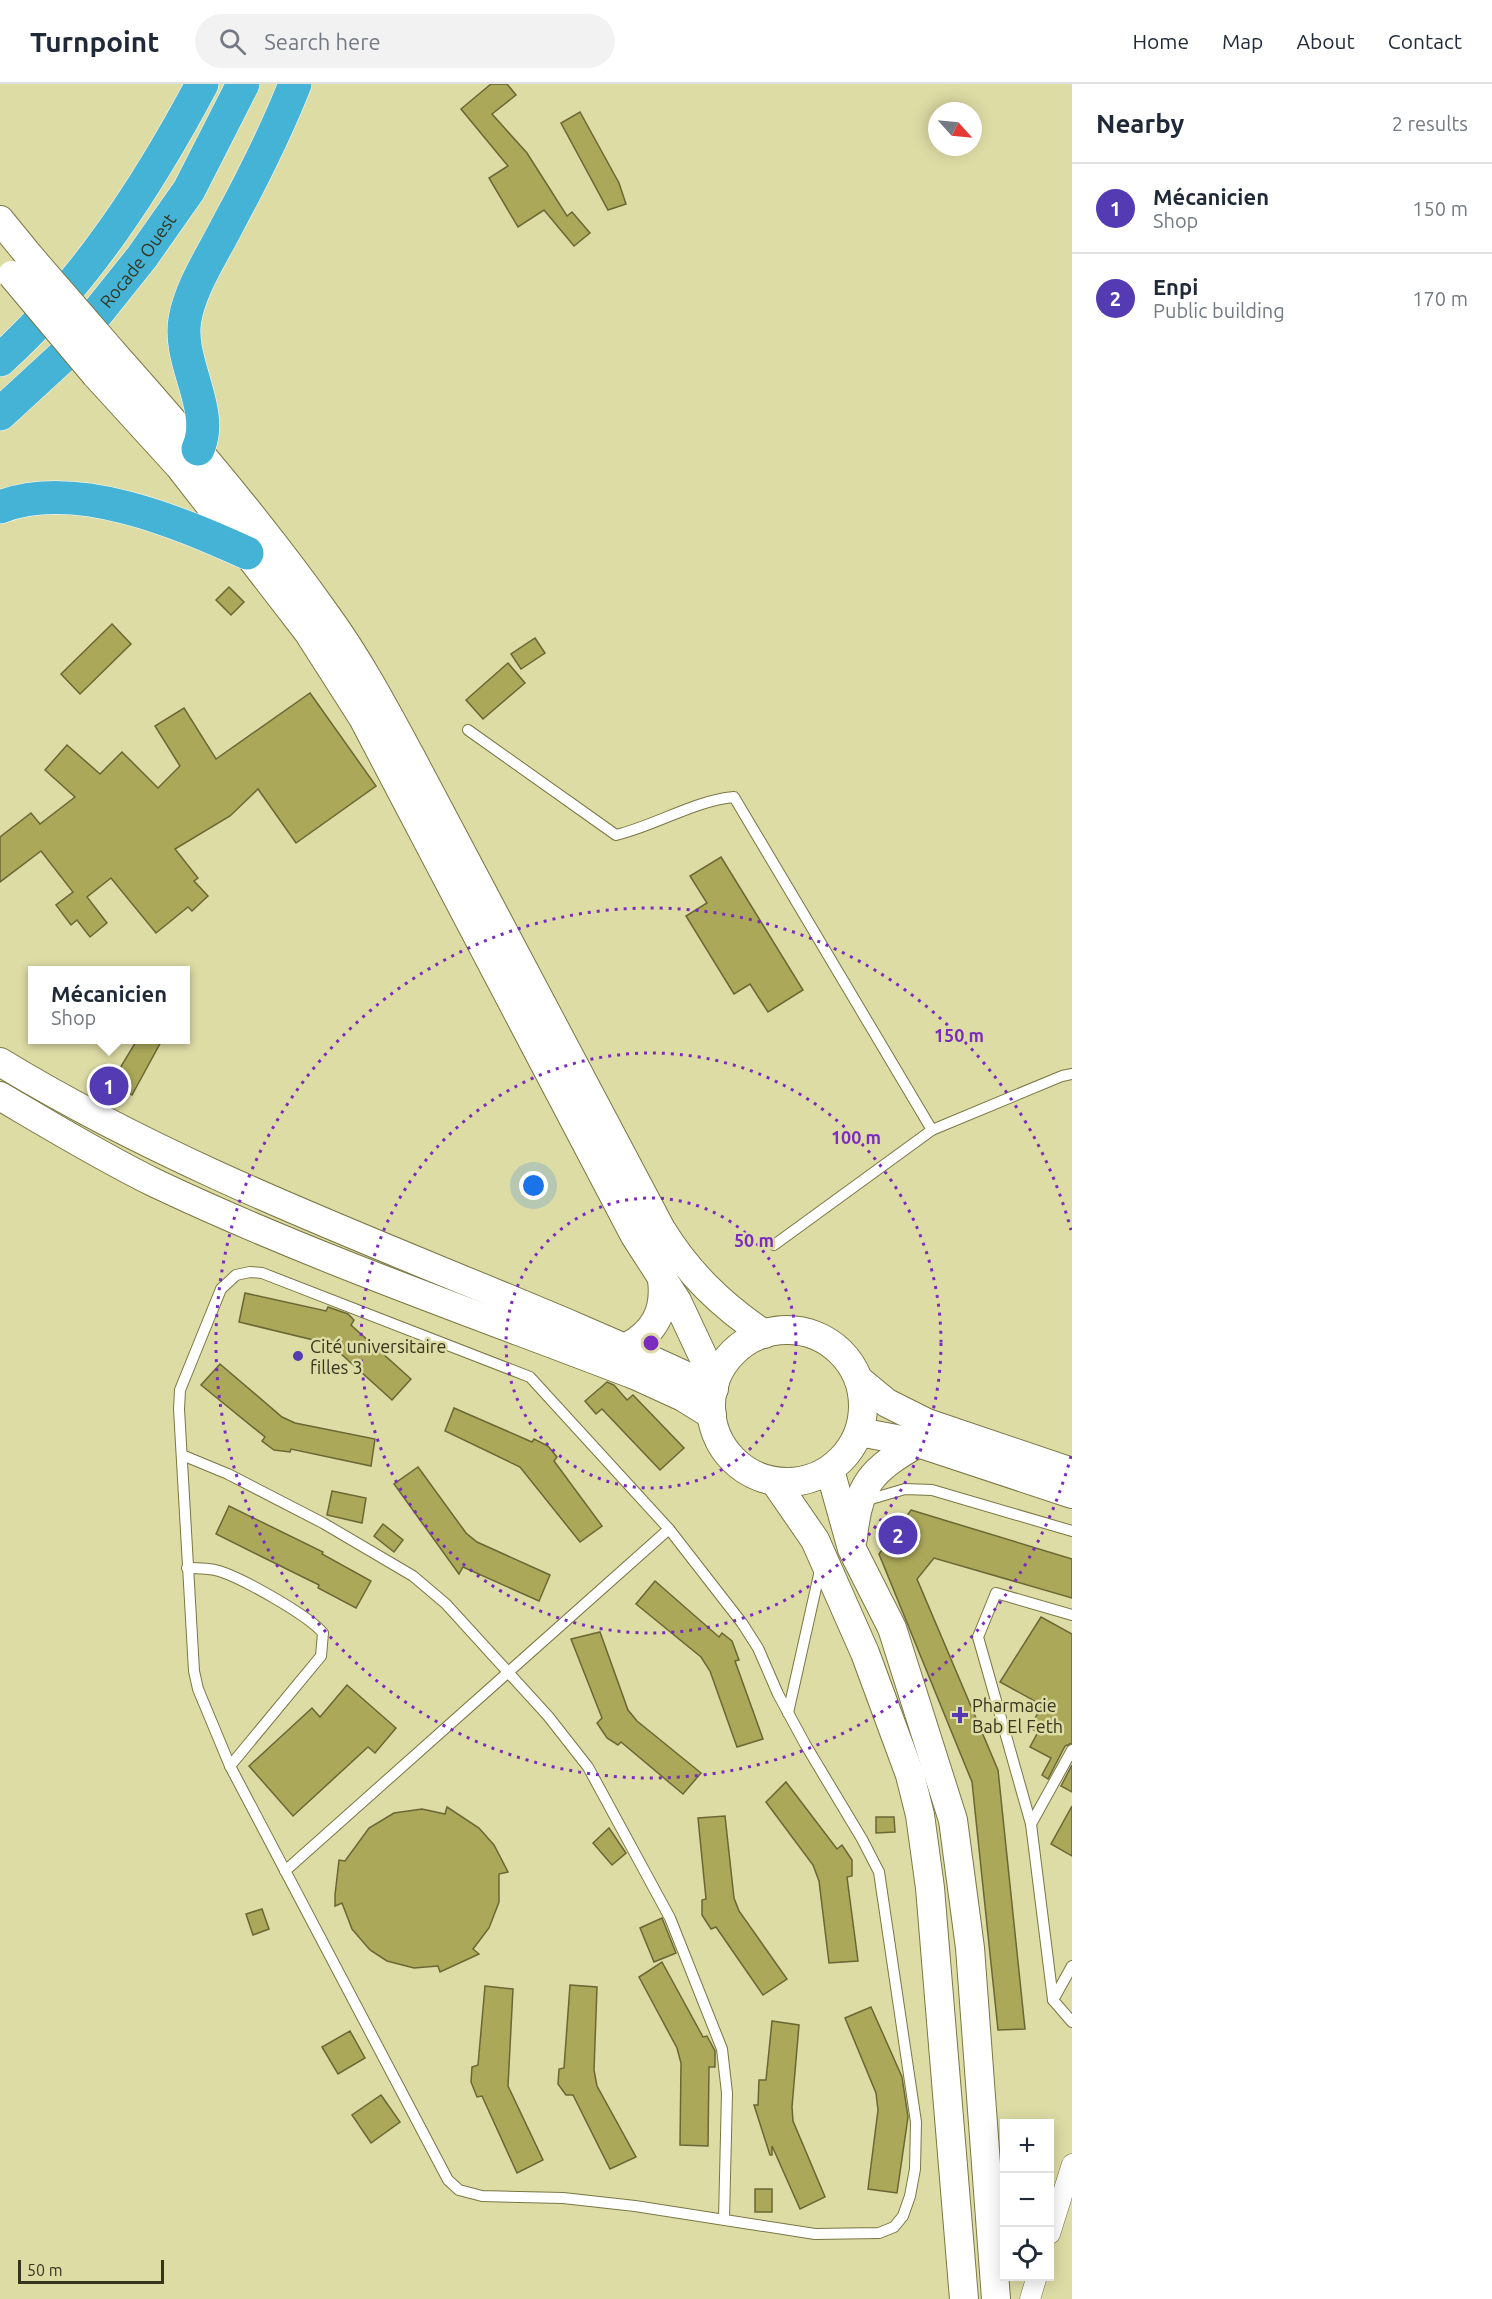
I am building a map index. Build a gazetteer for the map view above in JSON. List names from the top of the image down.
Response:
{
  "streets": {
    "highway": ["Rocade Ouest"]
  },
  "places": {
    "other": ["Cité universitaire filles 3"],
    "health": ["Pharmacie Bab El Feth"]
  },
  "scale_bar": "50 m",
  "north": "bottom right",
  "page": {
    "header": "Turnpoint",
    "search": "Search here",
    "nav": [
      "Home",
      "Map",
      "About",
      "Contact"
    ],
    "heading": ["Nearby", "2 results"],
    "list": [
      {
        "mark": "1",
        "name": "Mécanicien",
        "note": "Shop",
        "value": "150 m"
      },
      {
        "mark": "2",
        "name": "Enpi",
        "note": "Public building",
        "value": "170 m"
      }
    ],
    "popup": ["Mécanicien", "Shop"],
    "pins": ["1", "2"],
    "map_buttons": ["+", "−"],
    "scale": "50 m"
  },
  "rings": ["150 m", "100 m", "50 m"]
}
